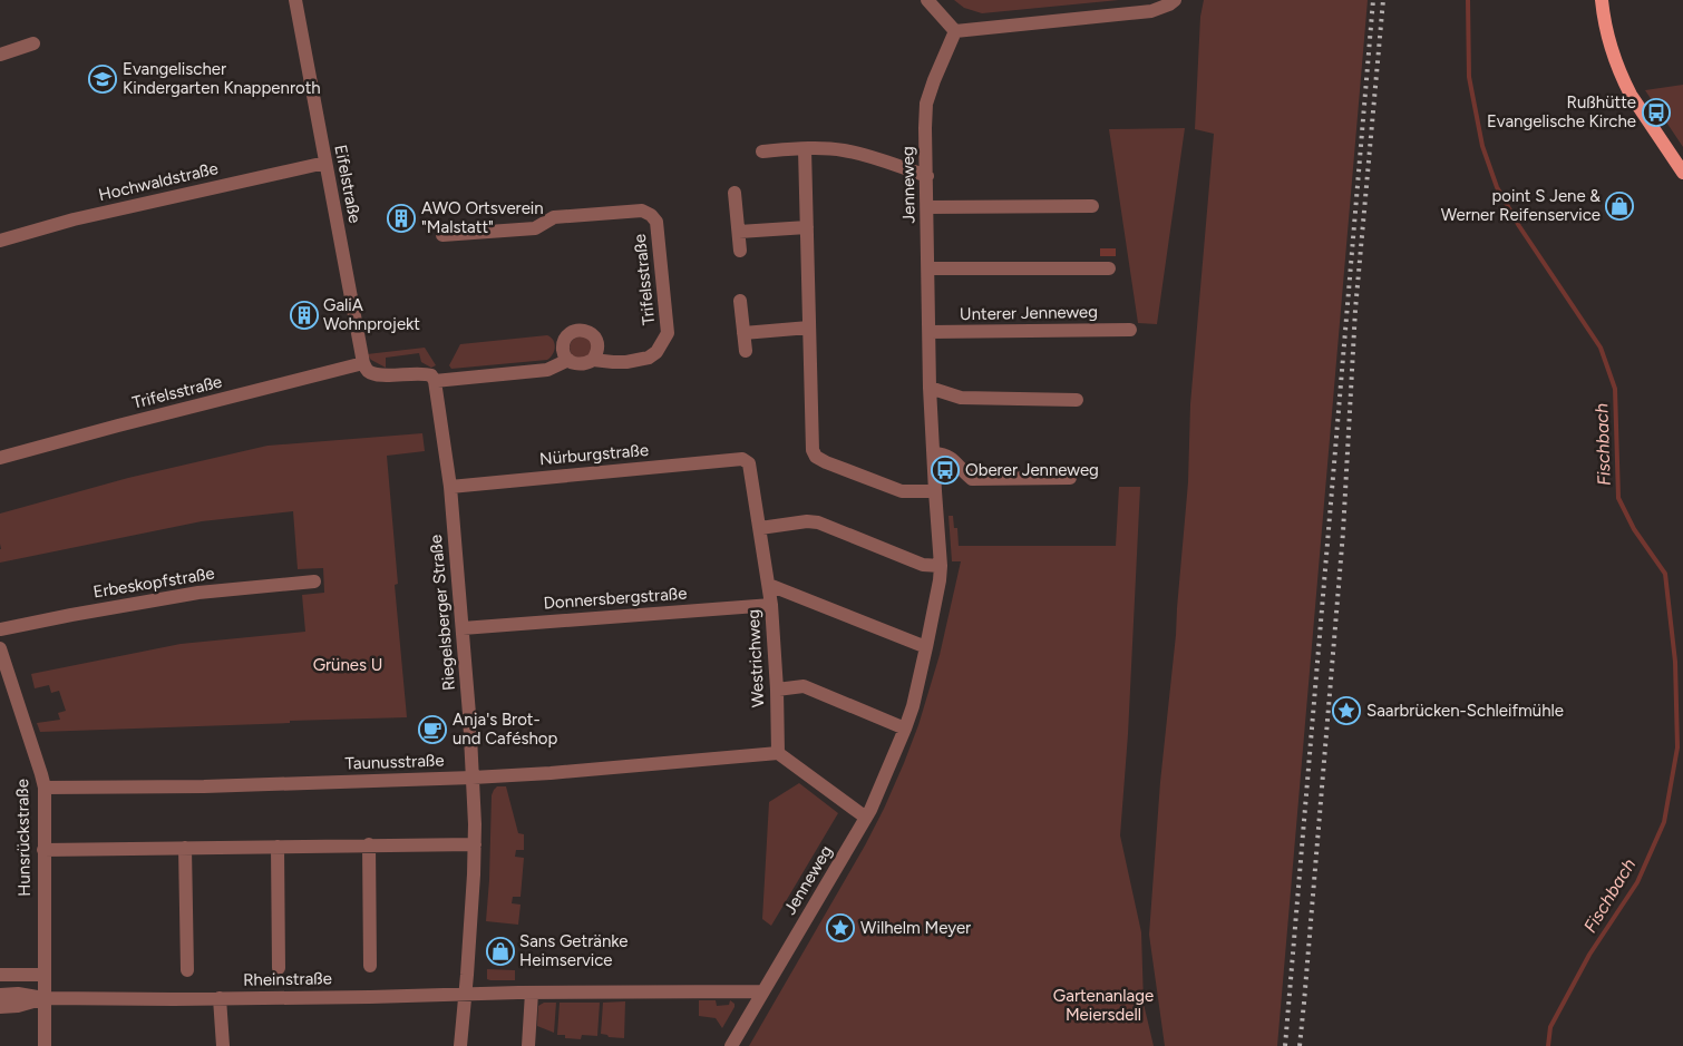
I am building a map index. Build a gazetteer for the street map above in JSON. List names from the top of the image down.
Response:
{
  "streets": {
    "street": [
      "Hochwaldstraße",
      "Eifelstraße",
      "Jenneweg",
      "Trifelsstraße",
      "Unterer Jenneweg",
      "Nürburgstraße",
      "Erbeskopfstraße",
      "Donnersbergstraße",
      "Riegelsberger Straße",
      "Westrichweg",
      "Taunusstraße",
      "Hunsrückstraße",
      "Rheinstraße"
    ]
  },
  "crossings": [
    ["Hochwaldstraße", "Eifelstraße"],
    ["Eifelstraße", "Trifelsstraße"],
    ["Jenneweg", "Unterer Jenneweg"],
    ["Jenneweg", "Rheinstraße"],
    ["Trifelsstraße", "Riegelsberger Straße"],
    ["Nürburgstraße", "Riegelsberger Straße"],
    ["Nürburgstraße", "Westrichweg"],
    ["Donnersbergstraße", "Riegelsberger Straße"],
    ["Donnersbergstraße", "Westrichweg"],
    ["Riegelsberger Straße", "Taunusstraße"],
    ["Riegelsberger Straße", "Rheinstraße"],
    ["Westrichweg", "Taunusstraße"],
    ["Taunusstraße", "Hunsrückstraße"],
    ["Hunsrückstraße", "Rheinstraße"]
  ],
  "water": ["Fischbach"],
  "parks": ["Grünes U", "Gartenanlage Meiersdell"],
  "places": {
    "school or university": ["Evangelischer Kindergarten Knappenroth"],
    "bus stop": ["Rußhütte Evangelische Kirche", "Oberer Jenneweg"],
    "shop": ["point S Jene & Werner Reifenservice", "Sans Getränke Heimservice"],
    "building": ["AWO Ortsverein \"Malstatt\"", "GaliA Wohnprojekt"],
    "place": ["Saarbrücken-Schleifmühle", "Wilhelm Meyer"],
    "cafe": ["Anja's Brot- und Caféshop"]
  }
}
